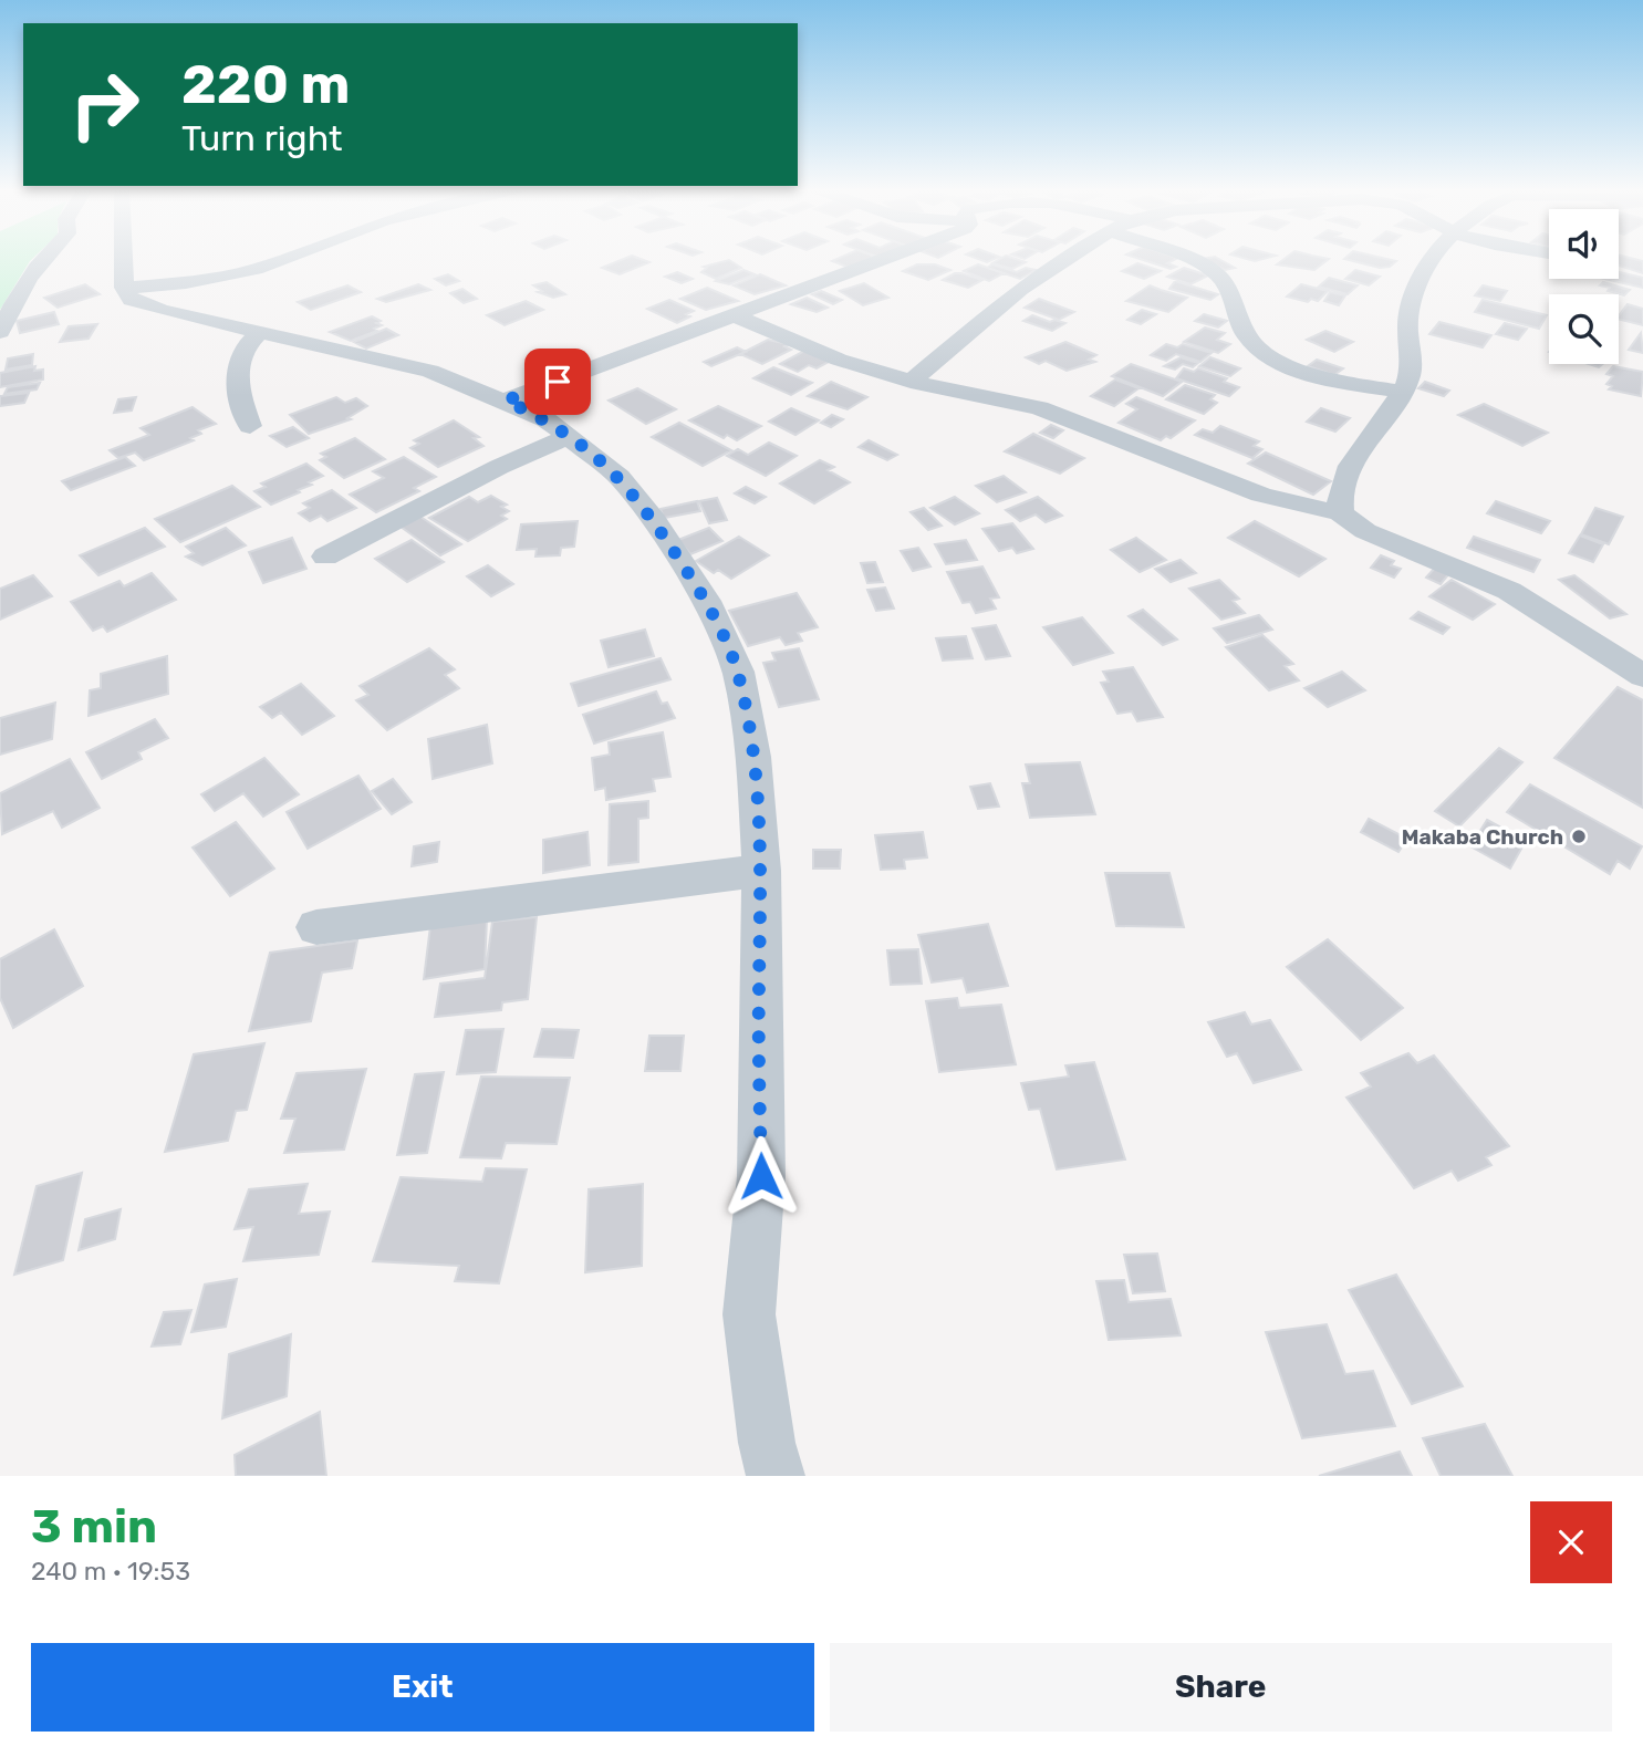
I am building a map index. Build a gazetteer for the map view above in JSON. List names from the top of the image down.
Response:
{
  "places": ["Makaba Church"],
  "page": {
    "turn": ["220 m", "Turn right"],
    "heading": ["3 min", "240 m · 19:53"],
    "buttons": ["Exit", "Share"]
  }
}
